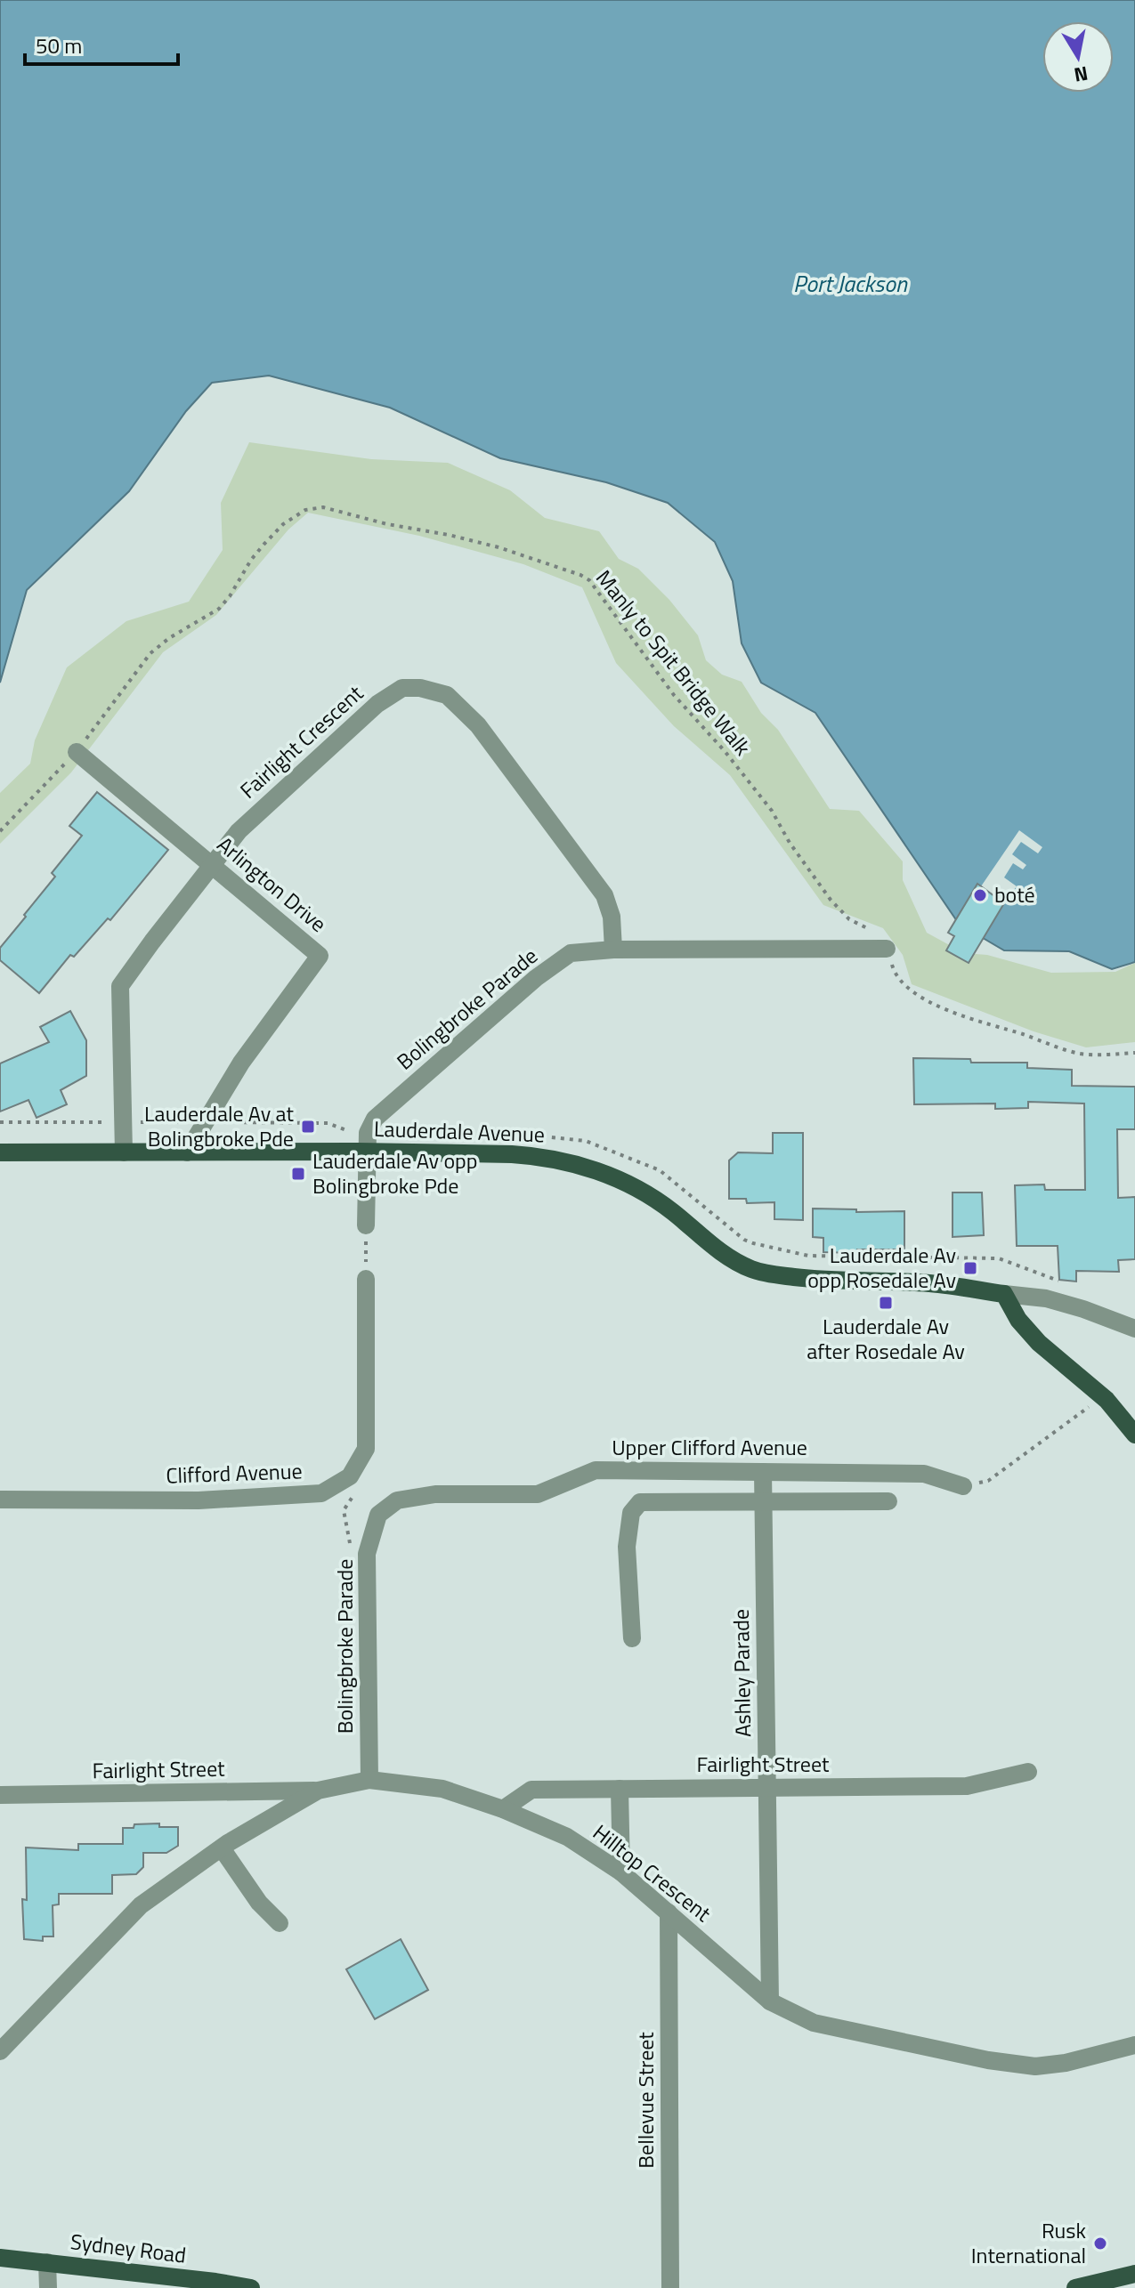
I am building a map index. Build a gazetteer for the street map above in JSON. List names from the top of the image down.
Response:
{
  "streets": {
    "main road": ["Lauderdale Avenue", "Sydney Road"],
    "street": [
      "Fairlight Crescent",
      "Arlington Drive",
      "Bolingbroke Parade",
      "Upper Clifford Avenue",
      "Clifford Avenue",
      "Ashley Parade",
      "Fairlight Street",
      "Hilltop Crescent",
      "Bellevue Street"
    ],
    "path": ["Manly to Spit Bridge Walk"]
  },
  "crossings": [
    ["Manly to Spit Bridge Walk", "Arlington Drive"],
    ["Manly to Spit Bridge Walk", "Bolingbroke Parade"],
    ["Fairlight Crescent", "Arlington Drive"],
    ["Fairlight Crescent", "Bolingbroke Parade"],
    ["Fairlight Crescent", "Lauderdale Avenue"],
    ["Arlington Drive", "Lauderdale Avenue"],
    ["Bolingbroke Parade", "Lauderdale Avenue"],
    ["Bolingbroke Parade", "Upper Clifford Avenue"],
    ["Bolingbroke Parade", "Hilltop Crescent"],
    ["Upper Clifford Avenue", "Ashley Parade"],
    ["Ashley Parade", "Fairlight Street"],
    ["Ashley Parade", "Hilltop Crescent"],
    ["Fairlight Street", "Hilltop Crescent"],
    ["Hilltop Crescent", "Bellevue Street"]
  ],
  "water": ["Port Jackson"],
  "places": {
    "other": ["boté", "Rusk International"],
    "transit": [
      "Lauderdale Av at Bolingbroke Pde",
      "Lauderdale Av opp Bolingbroke Pde",
      "Lauderdale Av opp Rosedale Av",
      "Lauderdale Av after Rosedale Av"
    ]
  },
  "scale_bar": "50 m",
  "north": "bottom"
}
